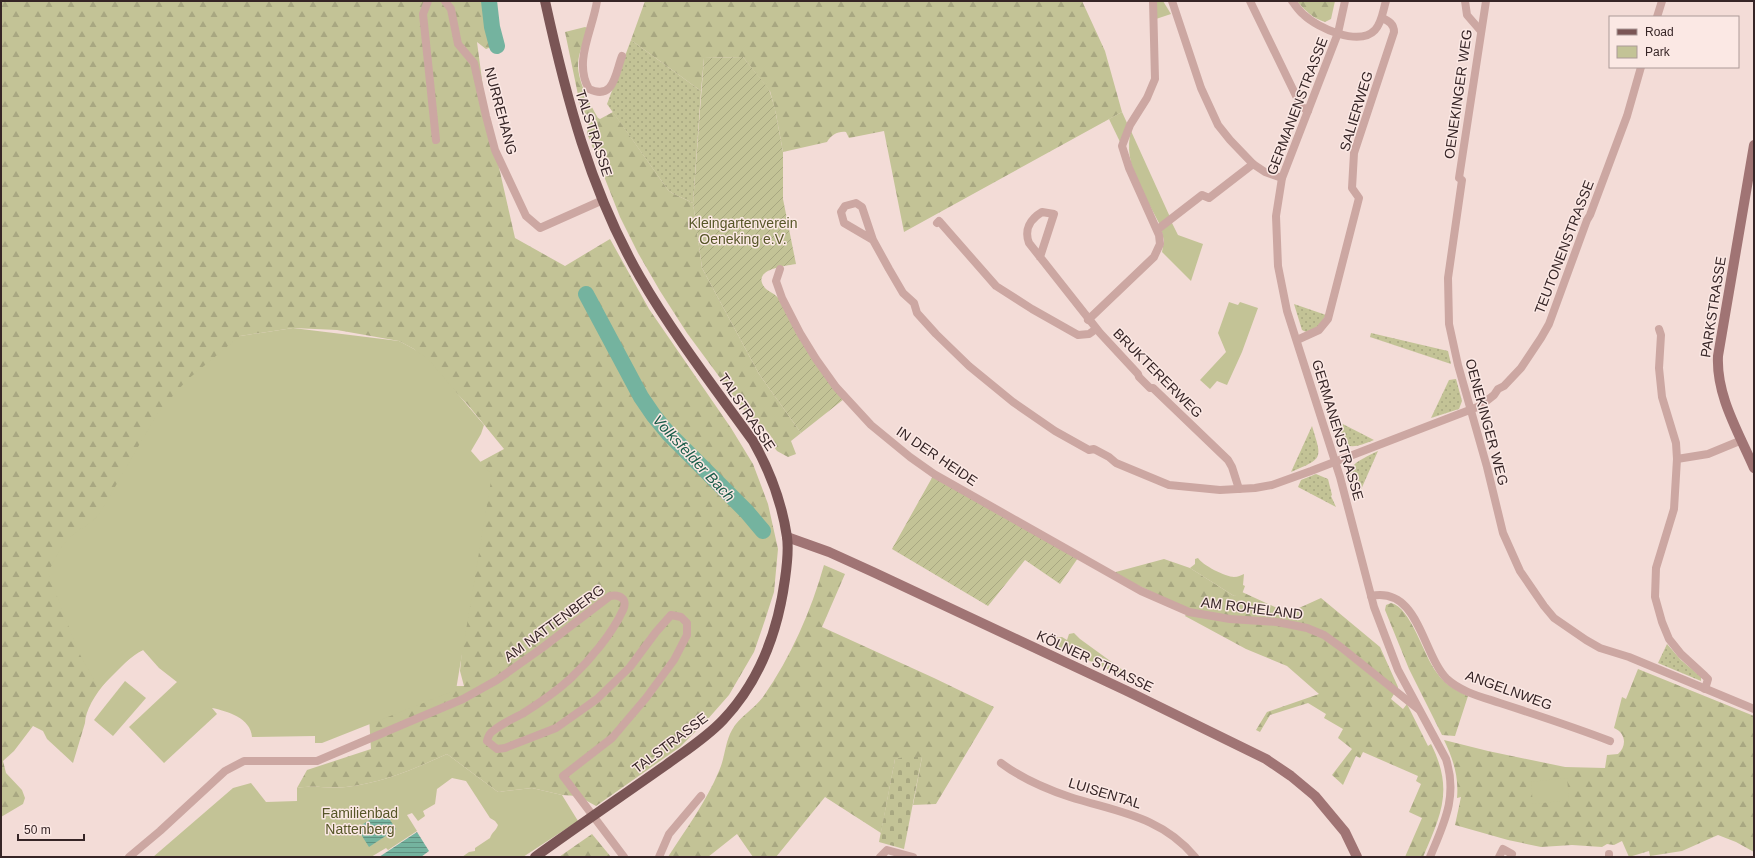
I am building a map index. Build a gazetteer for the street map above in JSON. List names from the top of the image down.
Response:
{
  "streets": {
    "main road": ["TALSTRASSE", "PARKSTRASSE", "KÖLNER STRASSE"],
    "street": [
      "OENEKINGER WEG",
      "GERMANENSTRASSE",
      "NURREHANG",
      "SALIERWEG",
      "TEUTONENSTRASSE",
      "BRUKTERERWEG",
      "IN DER HEIDE",
      "AM ROHELAND",
      "AM NATTENBERG",
      "ANGELNWEG",
      "LUISENTAL"
    ]
  },
  "crossings": [
    ["OENEKINGER WEG", "TEUTONENSTRASSE"],
    ["GERMANENSTRASSE", "SALIERWEG"],
    ["GERMANENSTRASSE", "TEUTONENSTRASSE"],
    ["GERMANENSTRASSE", "AM ROHELAND"],
    ["GERMANENSTRASSE", "ANGELNWEG"],
    ["NURREHANG", "TALSTRASSE"],
    ["TALSTRASSE", "AM NATTENBERG"],
    ["TALSTRASSE", "KÖLNER STRASSE"],
    ["TEUTONENSTRASSE", "BRUKTERERWEG"],
    ["IN DER HEIDE", "AM ROHELAND"]
  ],
  "water": ["Volksfelder Bach"],
  "parks": ["Kleingartenverein Oeneking e.V.", "Familienbad Nattenberg"],
  "legend": ["Road", "Park"],
  "scale_bar": "50 m"
}
